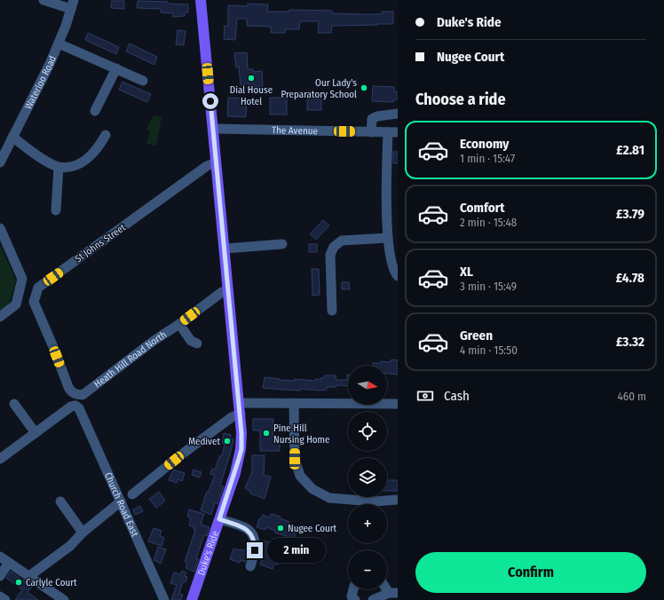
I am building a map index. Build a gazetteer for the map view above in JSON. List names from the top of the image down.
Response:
{
  "streets": {
    "main road": ["Duke's Ride"],
    "street": [
      "Waterloo Road",
      "The Avenue",
      "St Johns Street",
      "Heath Hill Road North",
      "Church Road East"
    ]
  },
  "crossings": [
    ["The Avenue", "Duke's Ride"],
    ["St Johns Street", "Heath Hill Road North"],
    ["St Johns Street", "Duke's Ride"],
    ["Heath Hill Road North", "Duke's Ride"]
  ],
  "places": [
    "Dial House Hotel",
    "Our Lady's Preparatory School",
    "Pine Hill Nursing Home",
    "Medivet",
    "Nugee Court",
    "Carlyle Court"
  ],
  "north": "right",
  "page": {
    "banner": ["Duke's Ride", "Nugee Court"],
    "heading": "Choose a ride",
    "list": [
      {
        "name": "Economy",
        "note": "1 min · 15:47",
        "value": "£2.81"
      },
      {
        "name": "Comfort",
        "note": "2 min · 15:48",
        "value": "£3.79"
      },
      {
        "name": "XL",
        "note": "3 min · 15:49",
        "value": "£4.78"
      },
      {
        "name": "Green",
        "note": "4 min · 15:50",
        "value": "£3.32"
      }
    ],
    "map_buttons": ["+", "−"],
    "pay": ["Cash", "460 m"],
    "bubble": "2 min",
    "buttons": "Confirm"
  }
}
